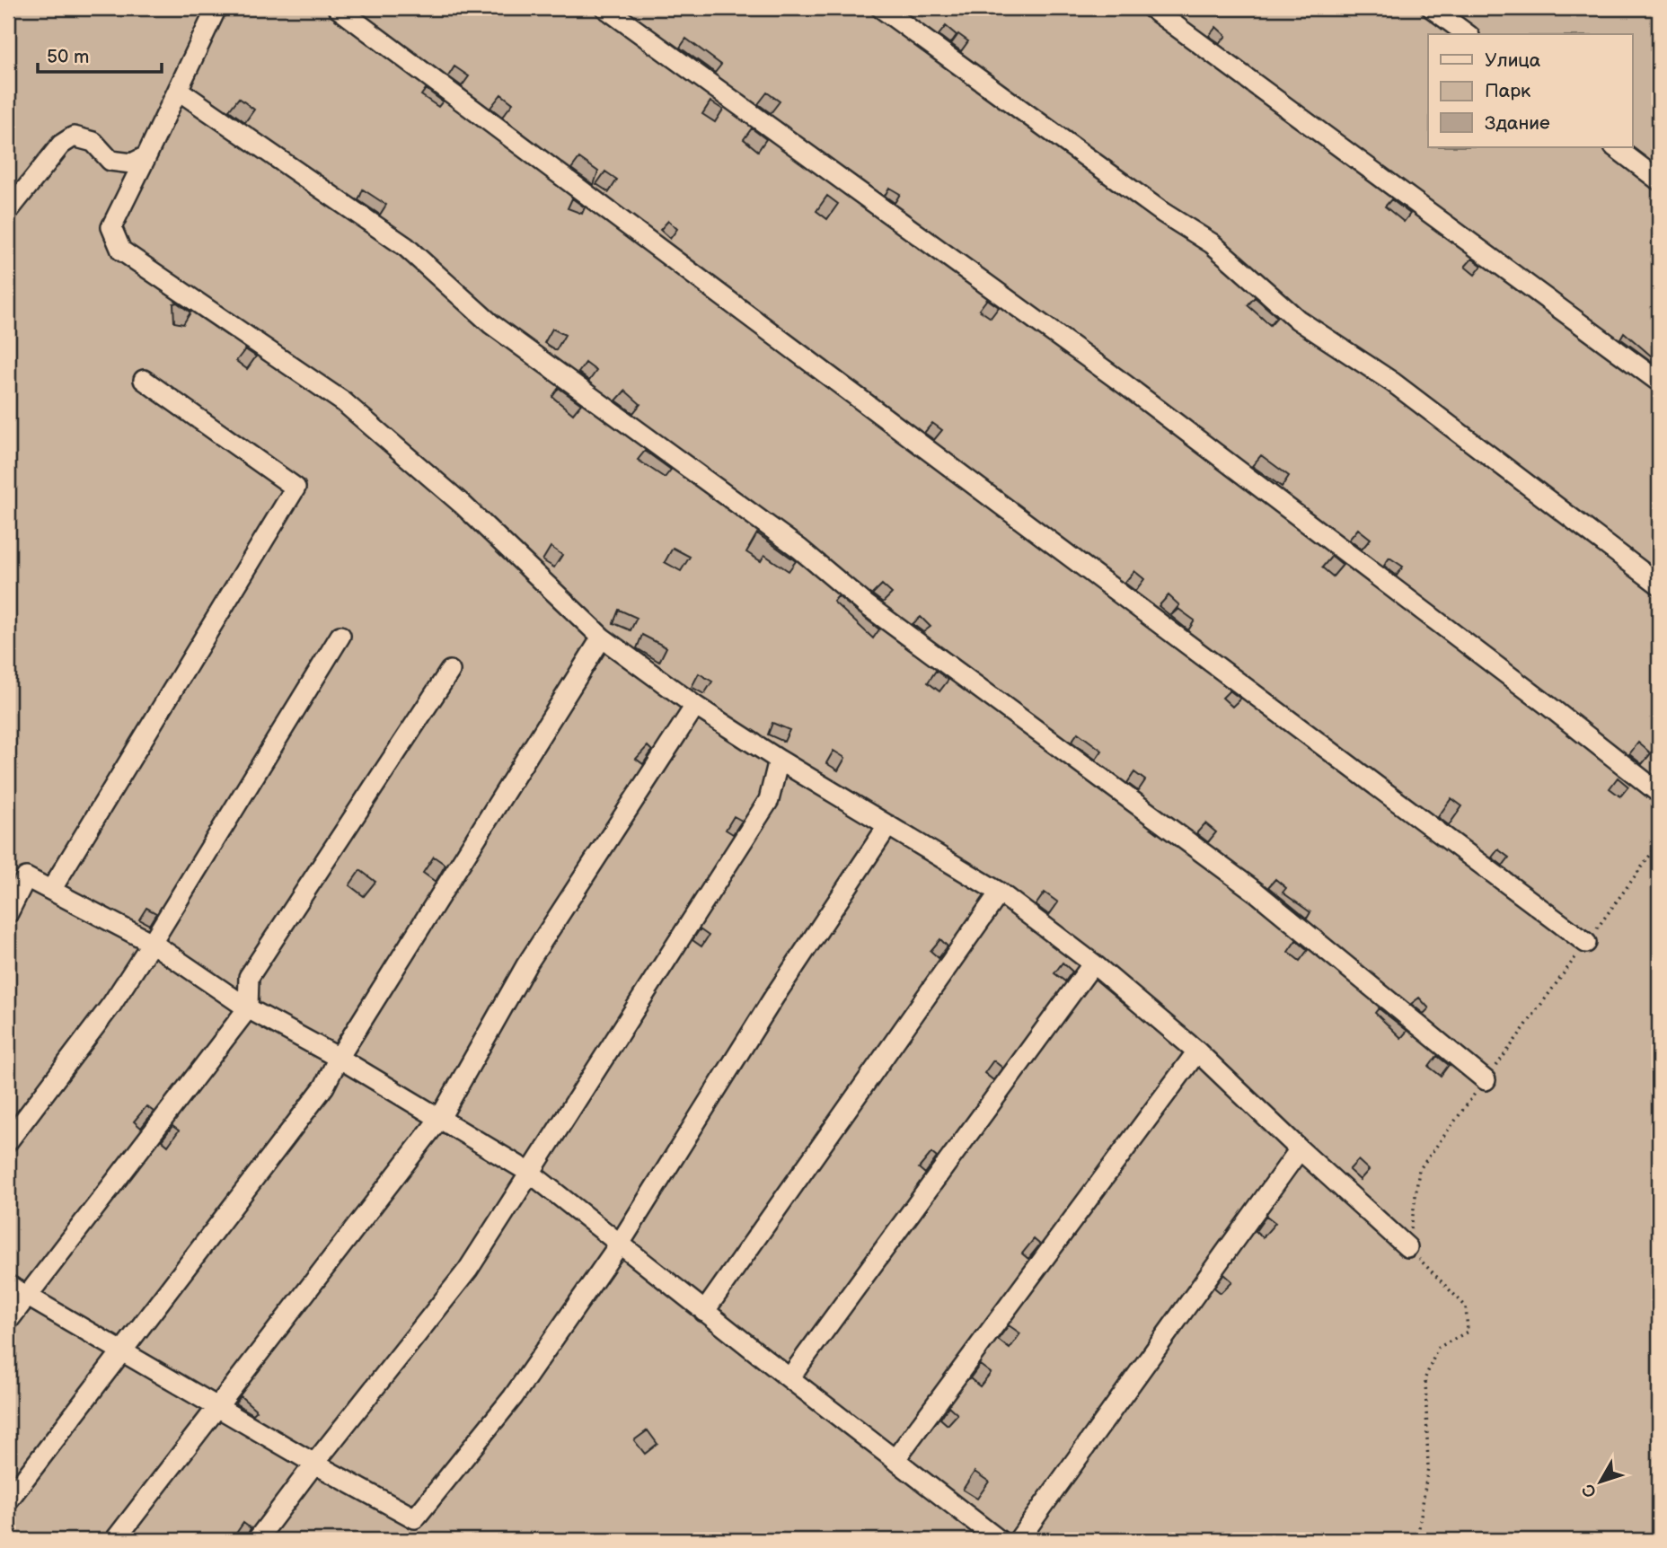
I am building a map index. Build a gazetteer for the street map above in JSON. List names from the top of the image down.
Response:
{
  "legend": ["Улица", "Парк", "Здание"],
  "scale_bar": "50 m",
  "north": "bottom left"
}
